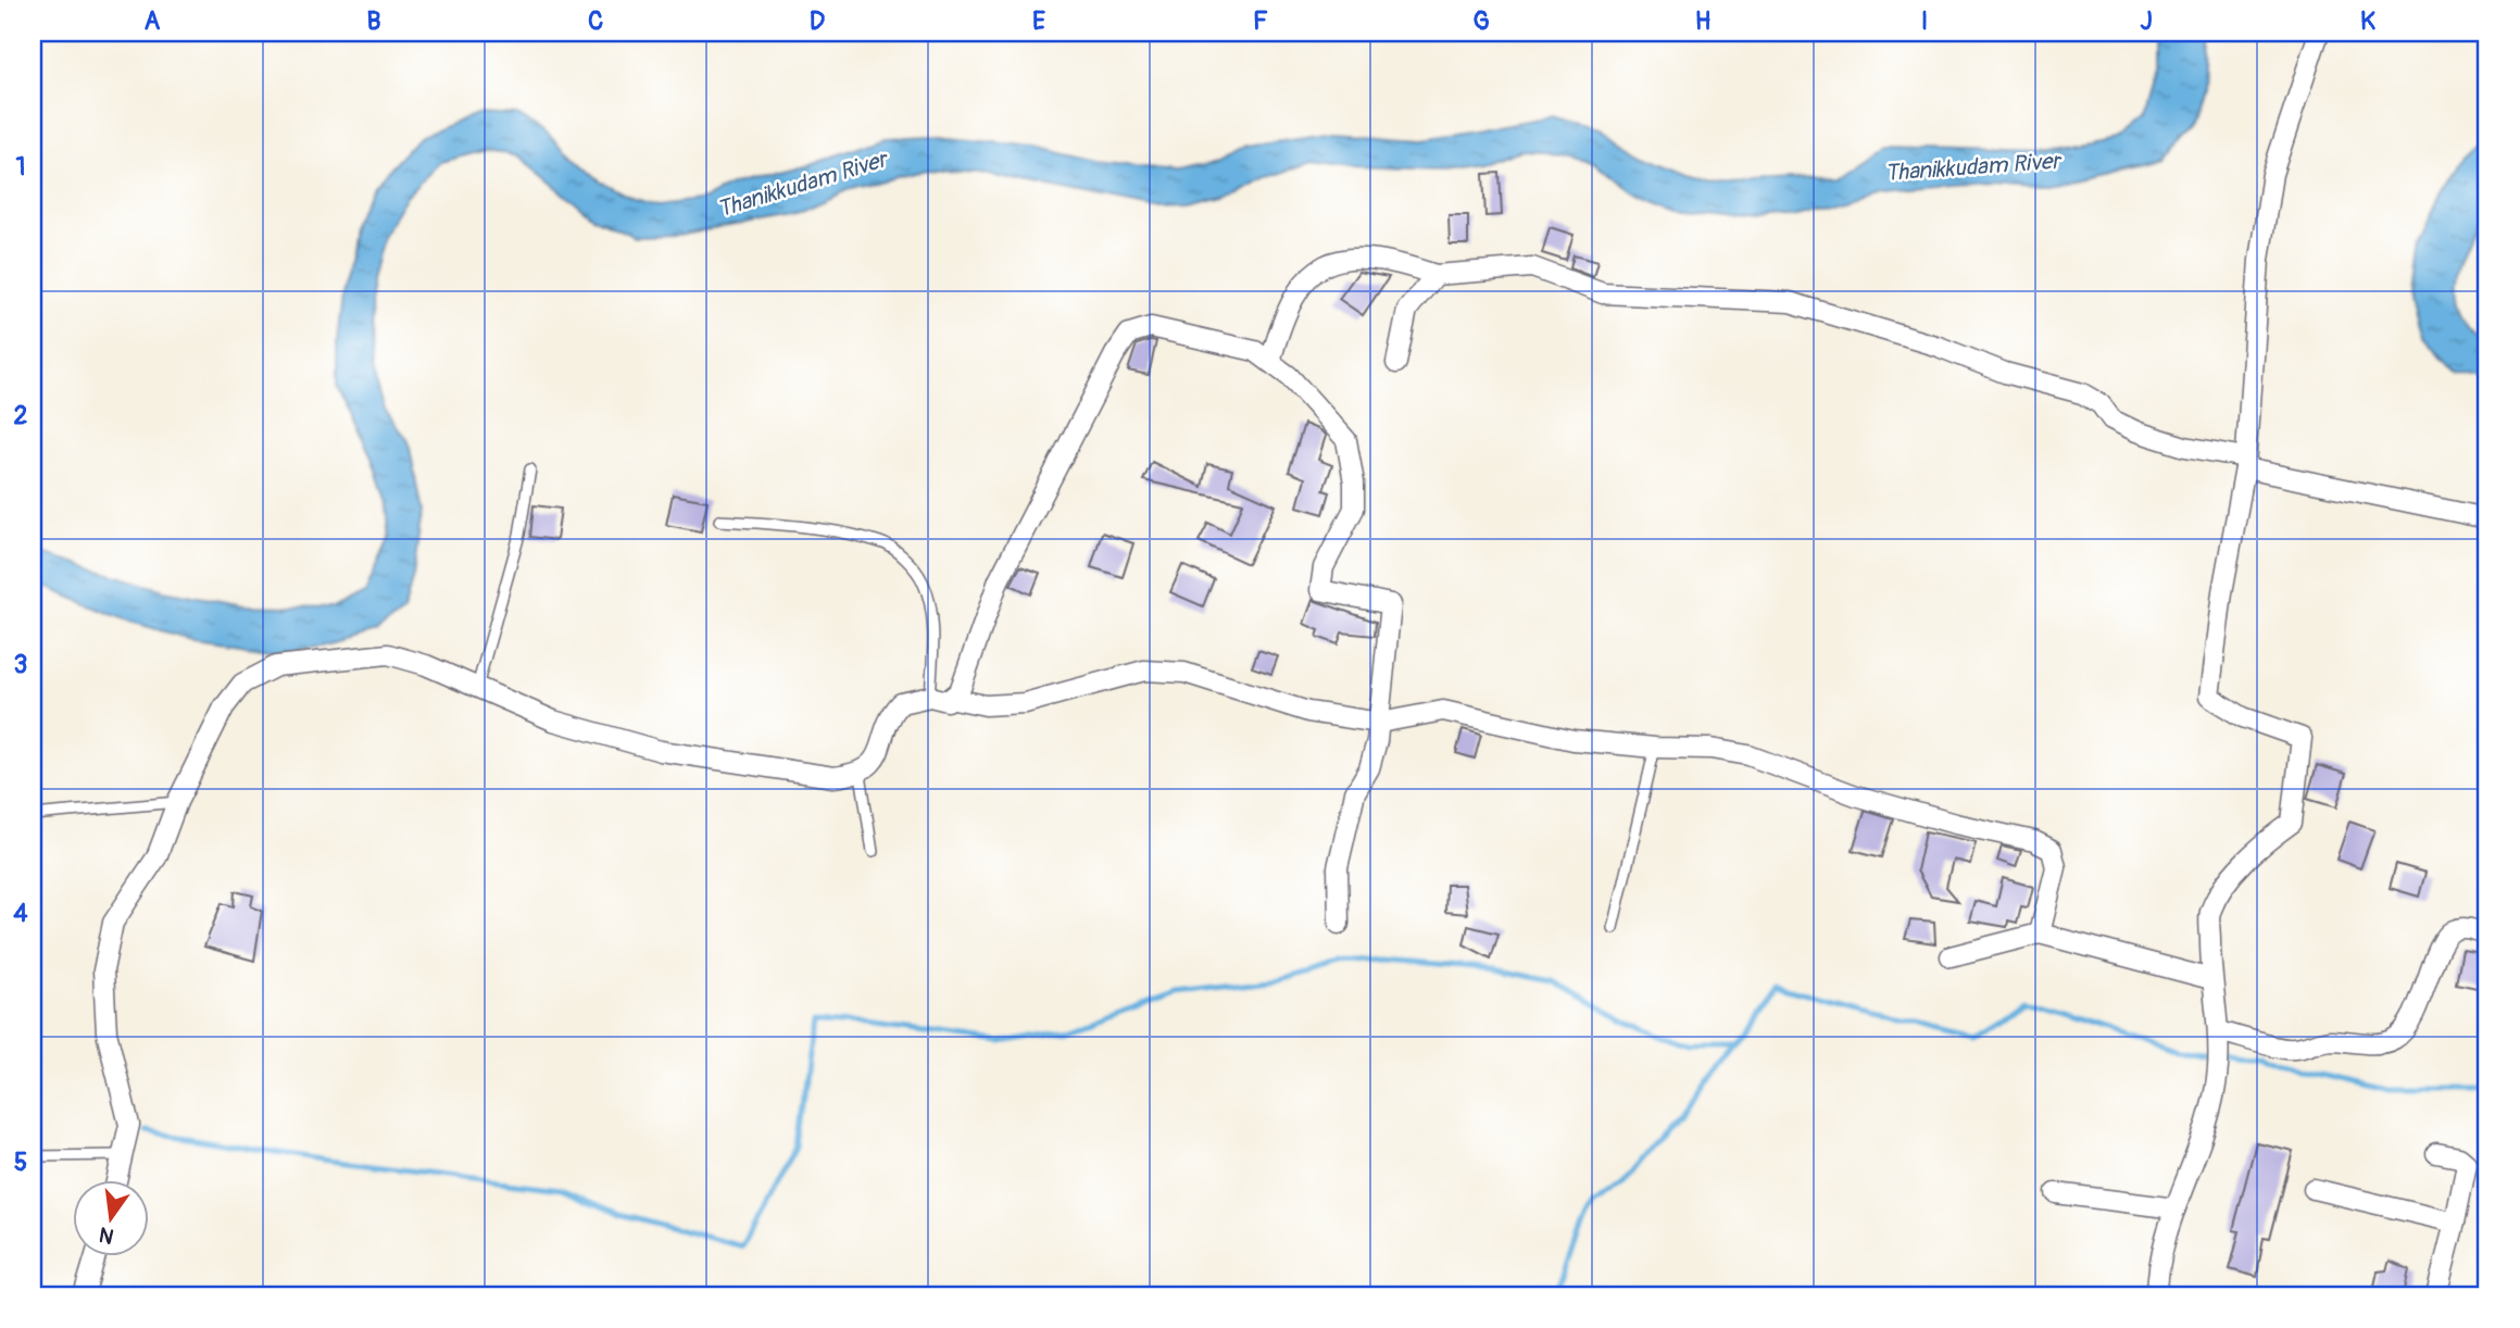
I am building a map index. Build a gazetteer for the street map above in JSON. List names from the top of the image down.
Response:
{
  "water": ["Thanikkudam River"],
  "north": "bottom",
  "grid": {
    "columns": [
      "A",
      "B",
      "C",
      "D",
      "E",
      "F",
      "G",
      "H",
      "I",
      "J",
      "K"
    ],
    "rows": [
      "1",
      "2",
      "3",
      "4",
      "5"
    ]
  }
}
